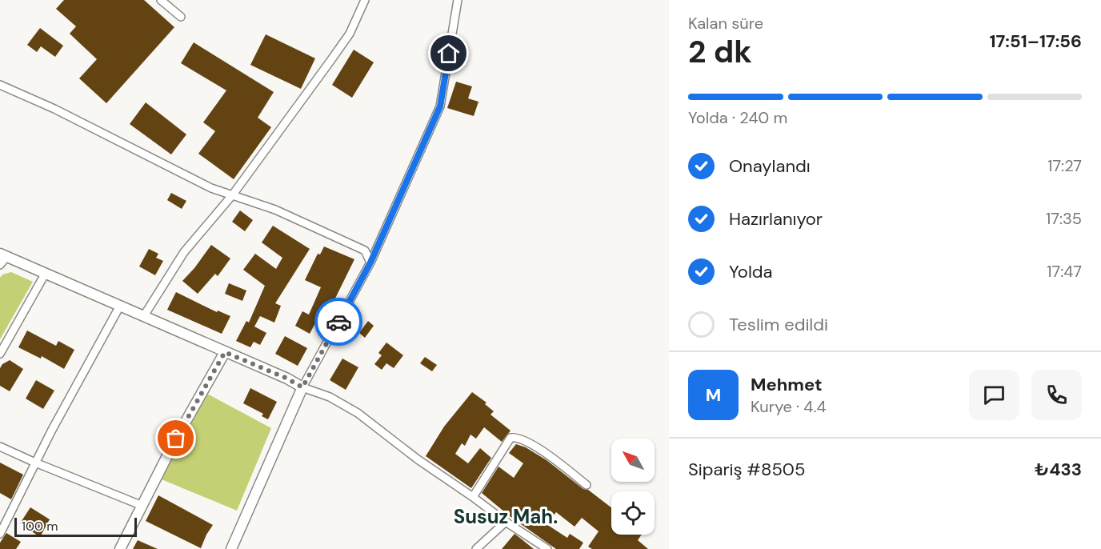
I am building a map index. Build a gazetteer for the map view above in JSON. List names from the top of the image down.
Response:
{
  "districts": ["Susuz Mah."],
  "scale_bar": "100 m",
  "north": "top left",
  "page": {
    "heading": ["2 dk", "Kalan süre", "17:51–17:56"],
    "panel": [
      "Mehmet",
      "Kurye · 4.4",
      "Sipariş #8505",
      "₺433"
    ],
    "bar": "Yolda · 240 m",
    "list": [
      ["Onaylandı", "17:27"],
      ["Hazırlanıyor", "17:35"],
      ["Yolda", "17:47"],
      "Teslim edildi"
    ],
    "round": "M",
    "scale": "100 m"
  }
}
